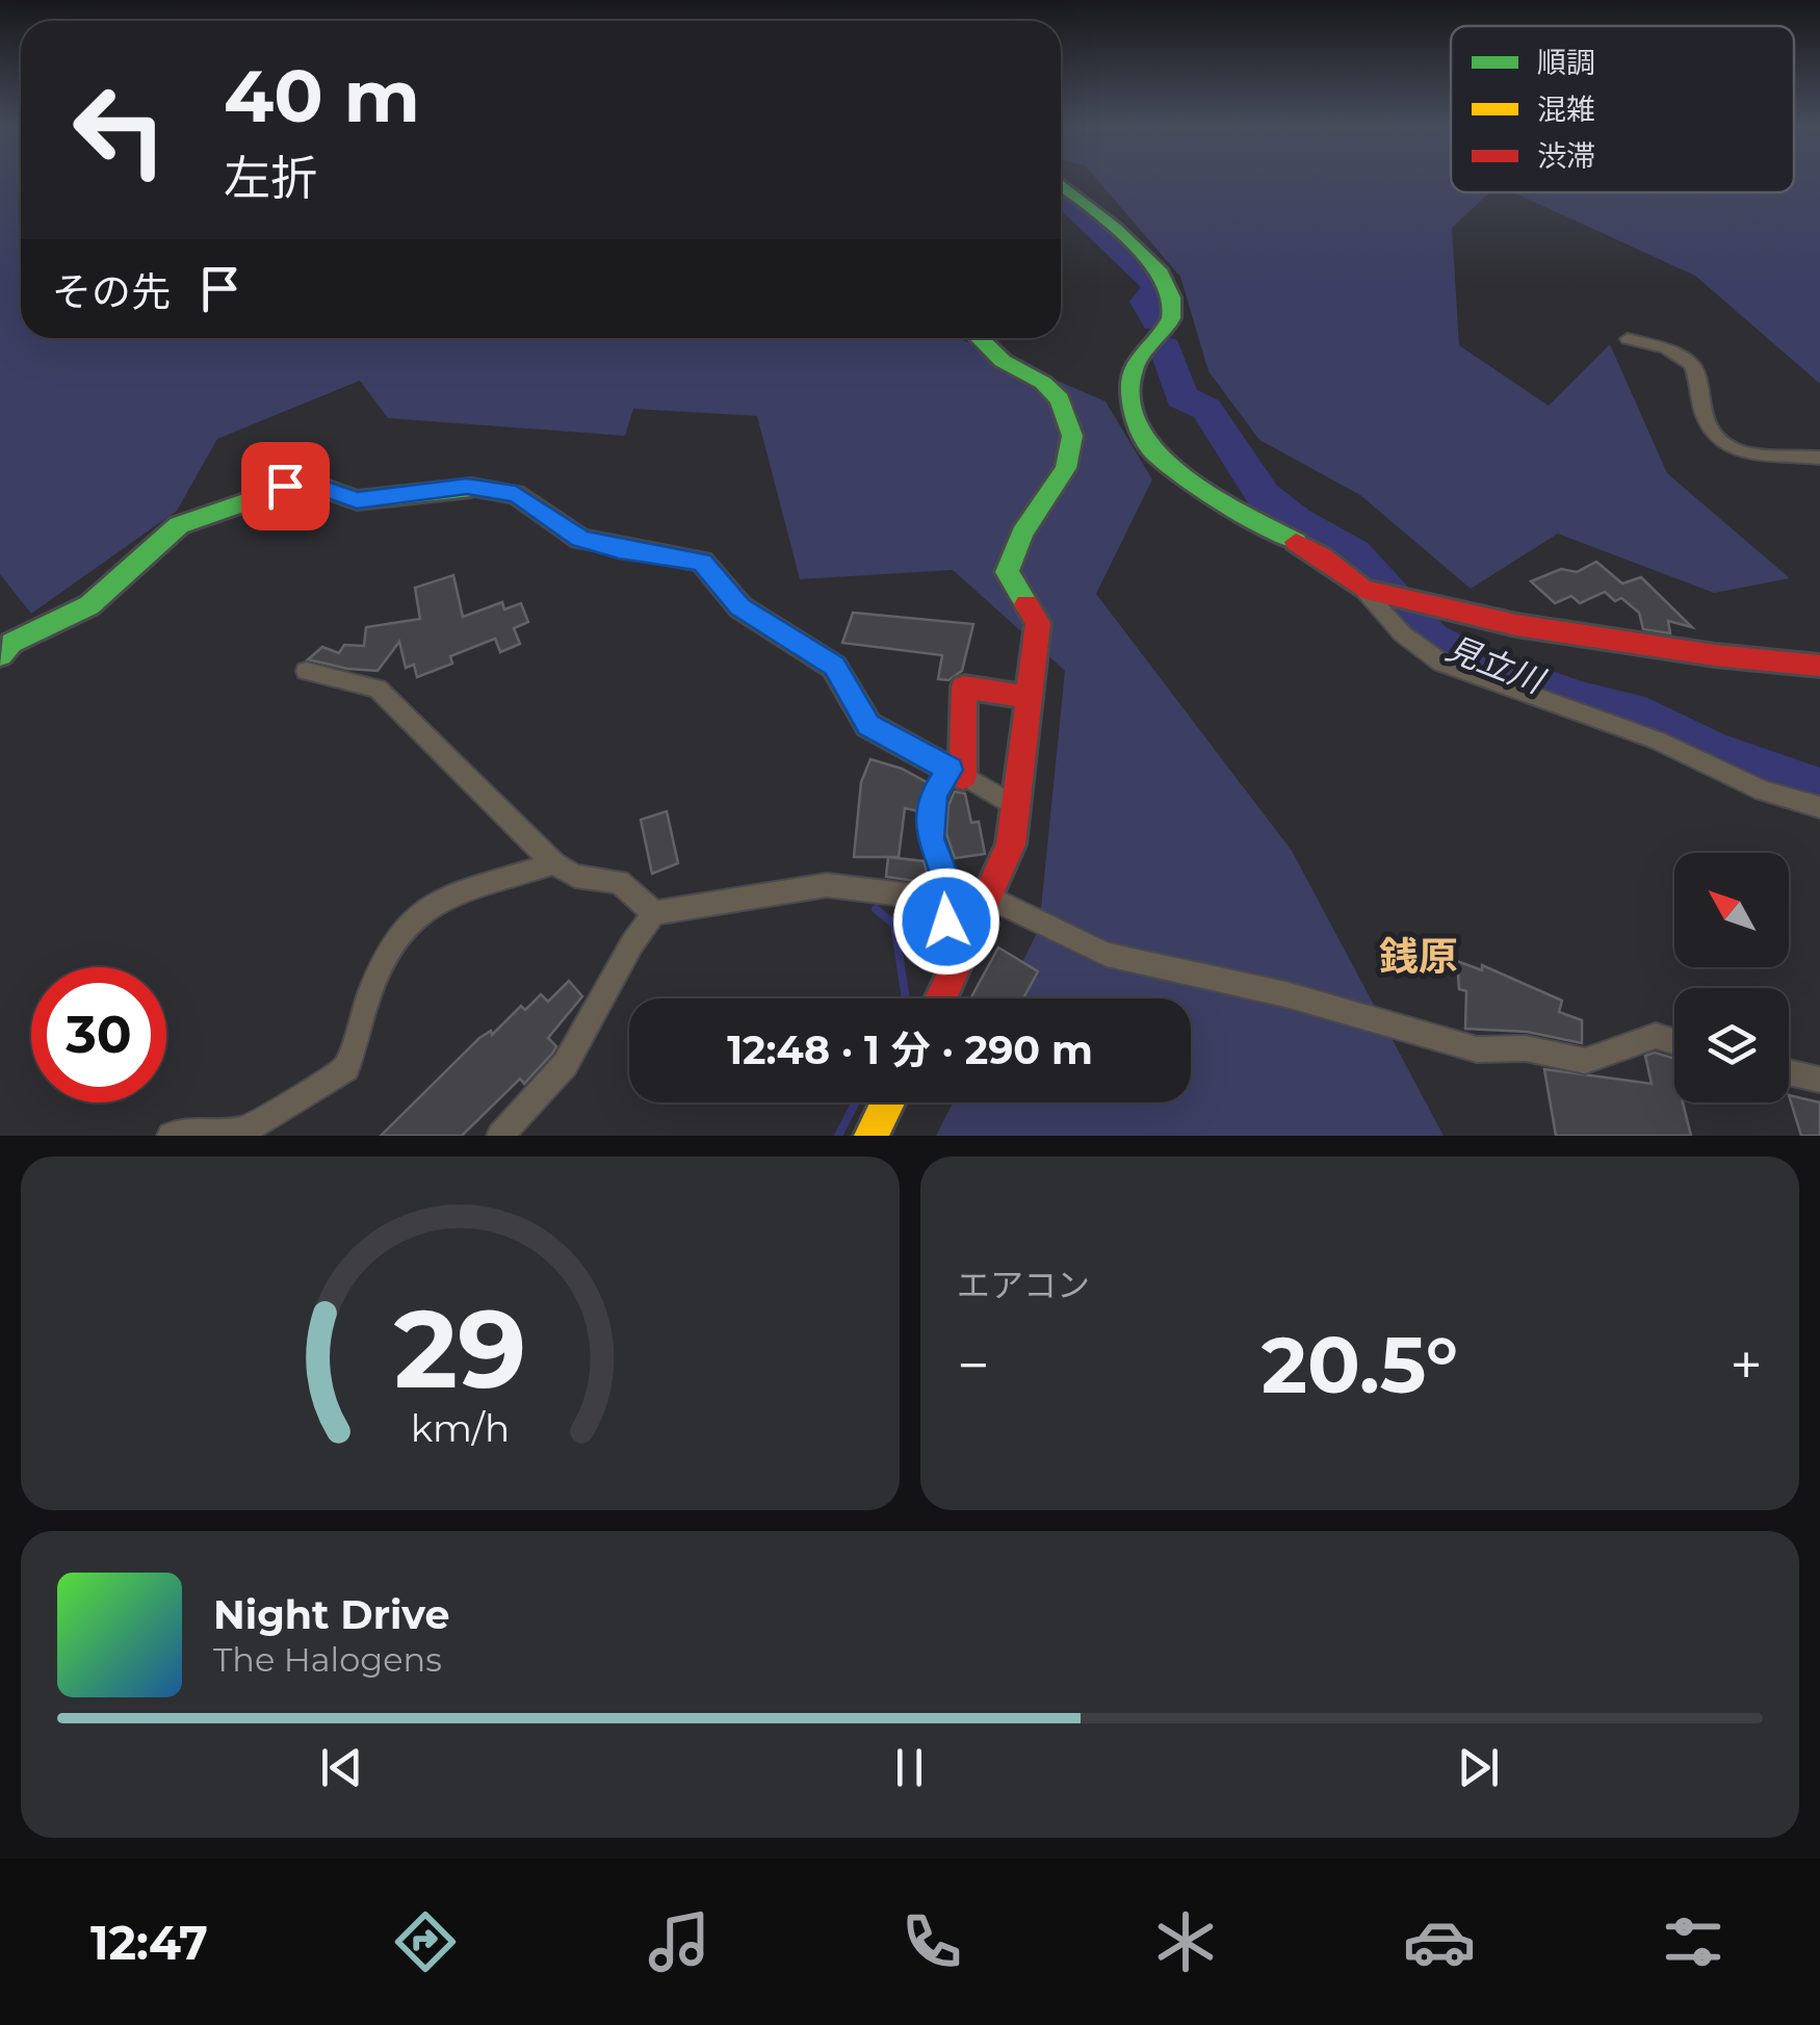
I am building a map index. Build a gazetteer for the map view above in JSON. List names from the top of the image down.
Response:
{
  "districts": ["銭原"],
  "water": ["見立川"],
  "legend": ["順調", "混雑", "渋滞"],
  "north": "top left",
  "page": {
    "turn": ["40 m", "左折"],
    "then": "その先",
    "limit": "30",
    "trip": "12:48 · 1 分 · 290 m",
    "tile": "エアコン",
    "heat": ["−", "20.5°", "+"],
    "song": ["Night Drive", "The Halogens"],
    "tabs": "12:47",
    "gauge": ["29", "km/h"]
  }
}
